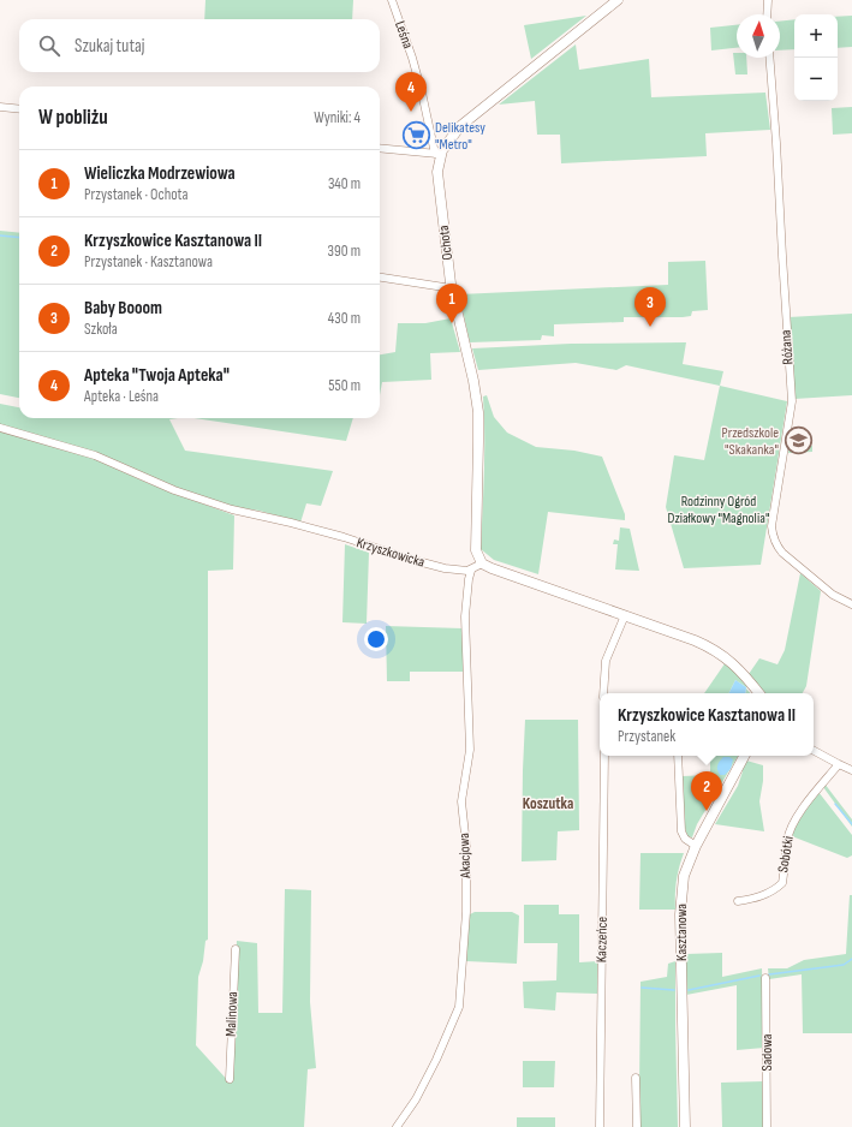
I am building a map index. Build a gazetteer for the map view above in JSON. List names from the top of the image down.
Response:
{
  "streets": {
    "street": [
      "Leśna",
      "Ochota",
      "Różana",
      "Krzyszkowicka",
      "Sobótki",
      "Akacjowa",
      "Kasztanowa",
      "Kaczeńce",
      "Malinowa",
      "Sadowa"
    ]
  },
  "crossings": [
    ["Leśna", "Ochota"],
    ["Krzyszkowicka", "Akacjowa"]
  ],
  "districts": ["Koszutka"],
  "parks": ["Rodzinny Ogród Działkowy \"Magnolia\""],
  "places": {
    "supermarket": ["Delikatesy \"Metro\""],
    "school or university": ["Przedszkole \"Skakanka\""]
  },
  "north": "top",
  "page": {
    "map_buttons": ["+", "−"],
    "search": "Szukaj tutaj",
    "pins": [
      "4",
      "1",
      "3",
      "2"
    ],
    "heading": ["W pobliżu", "Wyniki: 4"],
    "list": [
      {
        "mark": "1",
        "name": "Wieliczka Modrzewiowa",
        "note": "Przystanek · Ochota",
        "value": "340 m"
      },
      {
        "mark": "2",
        "name": "Krzyszkowice Kasztanowa II",
        "note": "Przystanek · Kasztanowa",
        "value": "390 m"
      },
      {
        "mark": "3",
        "name": "Baby Booom",
        "note": "Szkoła",
        "value": "430 m"
      },
      {
        "mark": "4",
        "name": "Apteka \"Twoja Apteka\"",
        "note": "Apteka · Leśna",
        "value": "550 m"
      }
    ],
    "popup": ["Krzyszkowice Kasztanowa II", "Przystanek"]
  }
}
